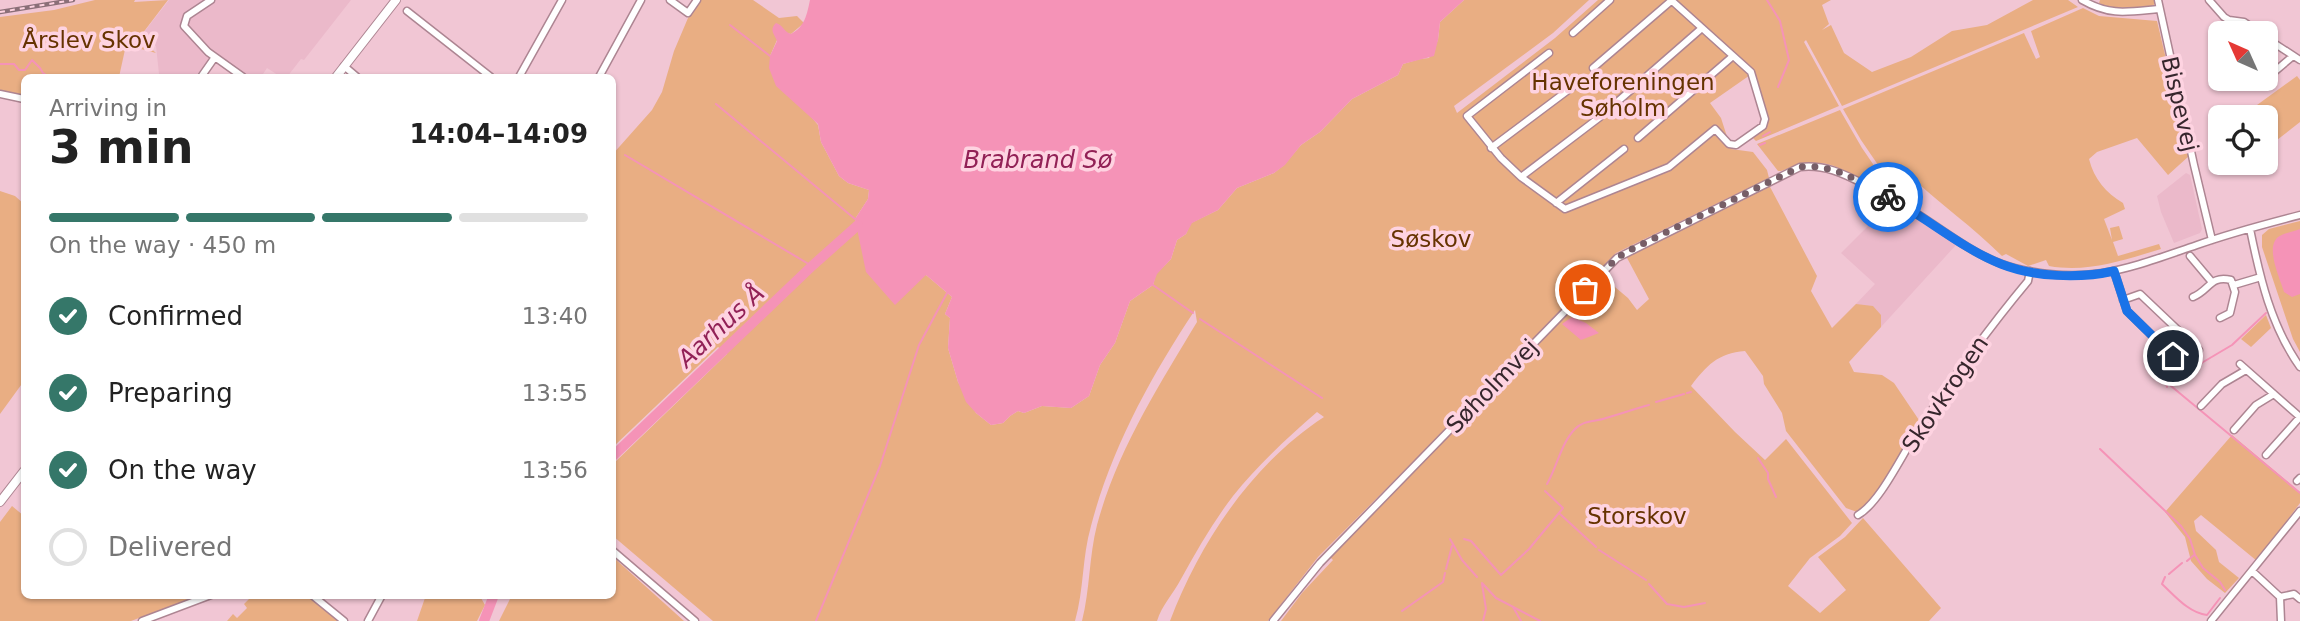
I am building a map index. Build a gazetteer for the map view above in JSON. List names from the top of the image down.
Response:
{
  "streets": {
    "street": ["Bispevej", "Søholmvej", "Skovkrogen"]
  },
  "crossings": [
    ["Bispevej", "Søholmvej"],
    ["Søholmvej", "Skovkrogen"]
  ],
  "water": ["Brabrand Sø", "Aarhus Å"],
  "parks": [
    "Årslev Skov",
    "Haveforeningen Søholm",
    "Søskov",
    "Storskov"
  ],
  "north": "top left",
  "page": {
    "heading": ["3 min", "Arriving in", "14:04–14:09"],
    "bar": "On the way · 450 m",
    "list": [
      ["Confirmed", "13:40"],
      ["Preparing", "13:55"],
      ["On the way", "13:56"],
      "Delivered"
    ]
  }
}
